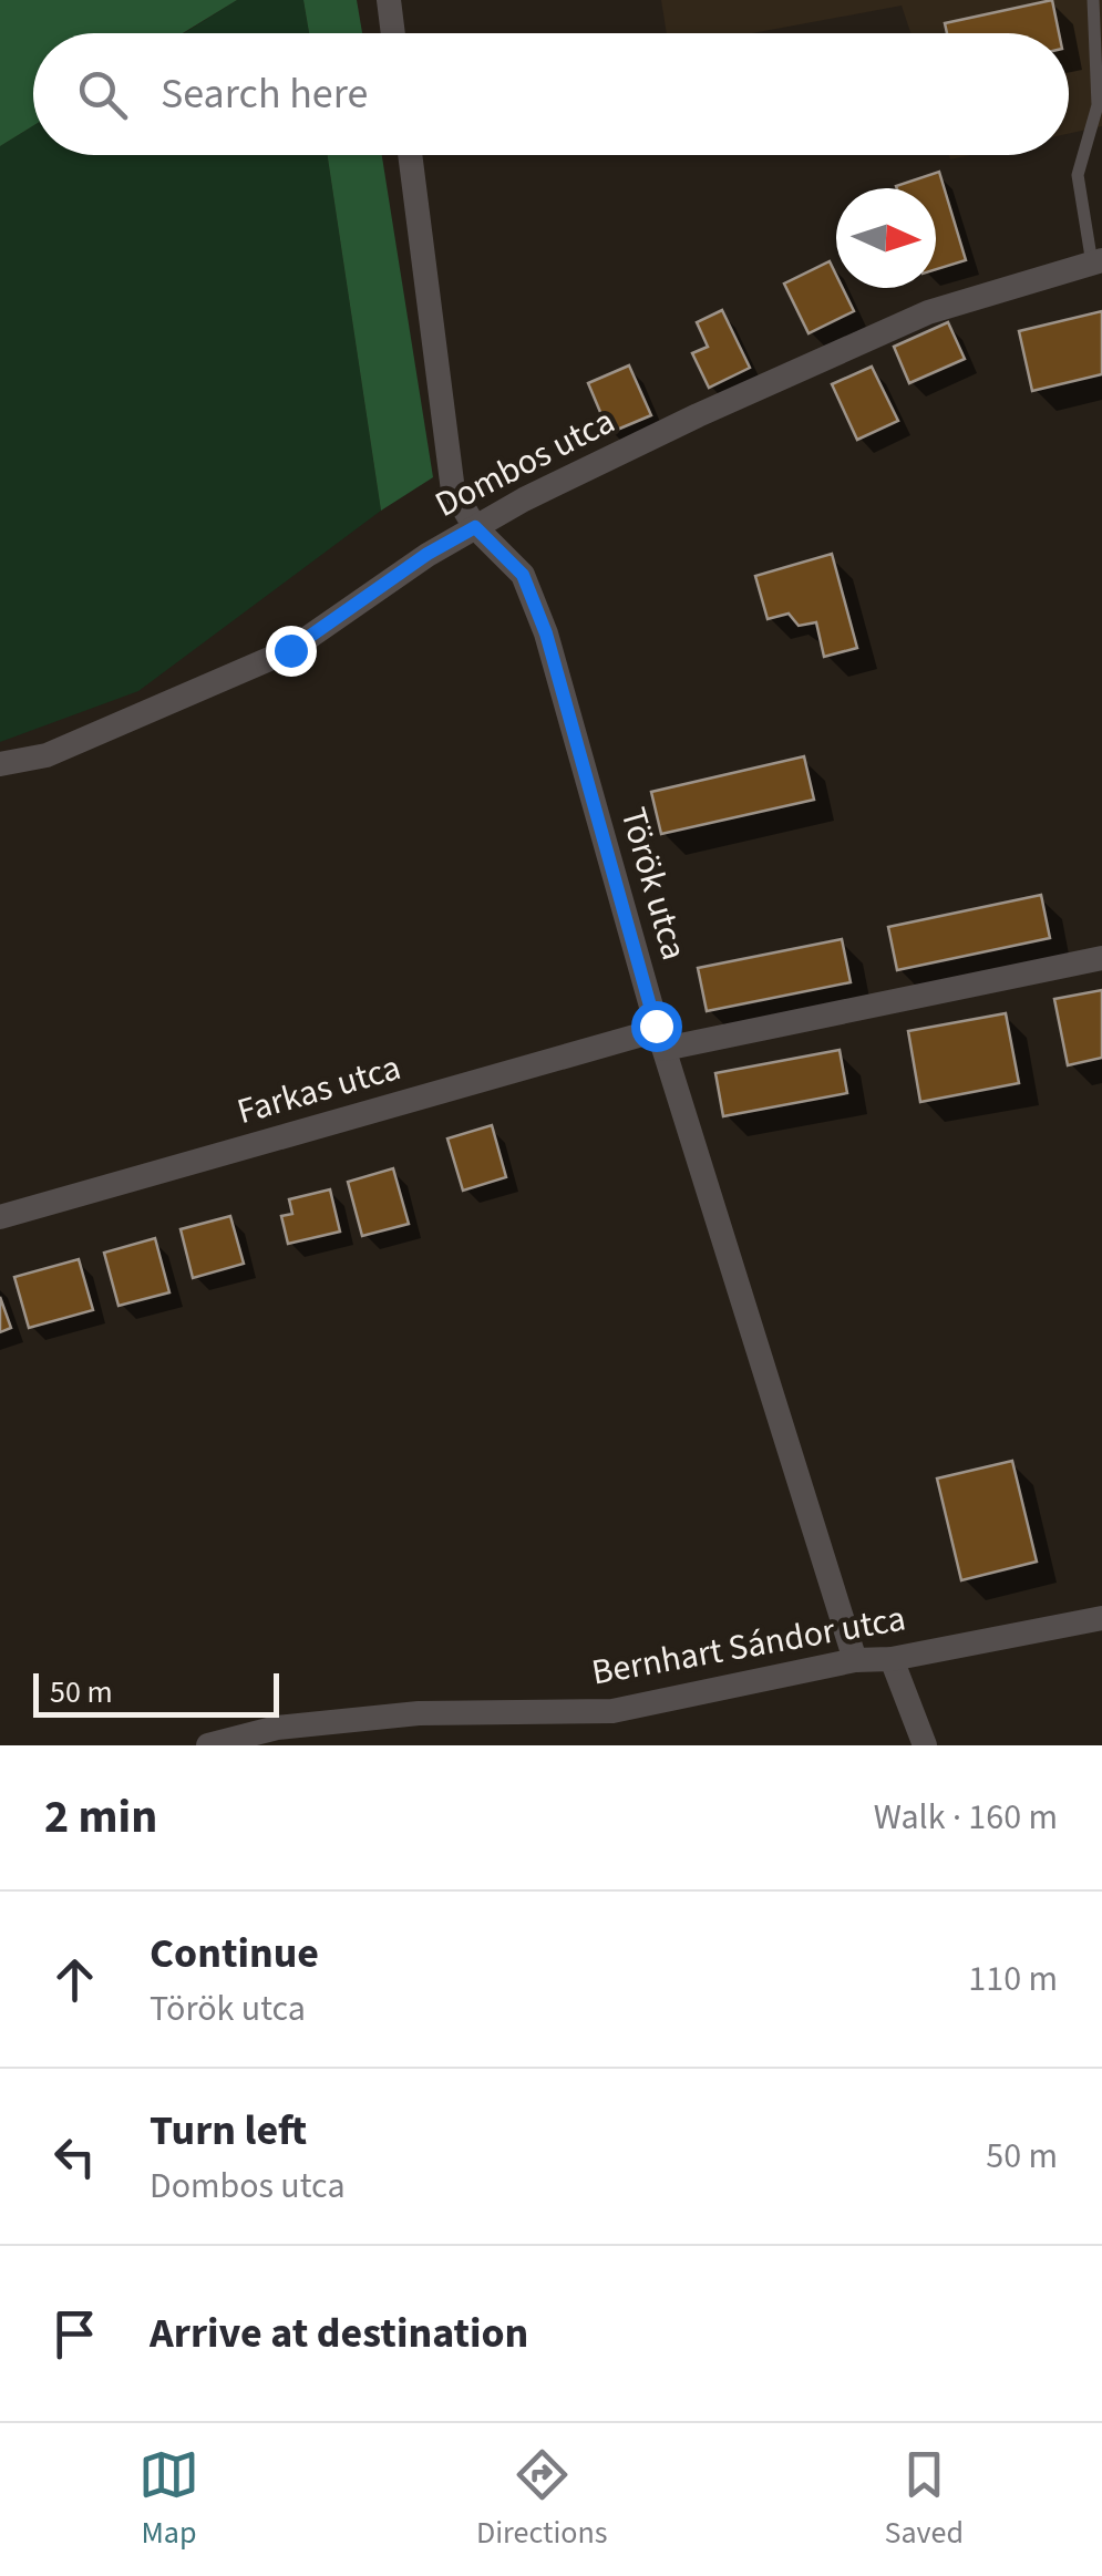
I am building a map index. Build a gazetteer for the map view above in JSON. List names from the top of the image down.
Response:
{
  "streets": {
    "street": [
      "Dombos utca",
      "Török utca",
      "Farkas utca",
      "Bernhart Sándor utca"
    ]
  },
  "crossings": [
    ["Dombos utca", "Török utca"],
    ["Török utca", "Farkas utca"],
    ["Török utca", "Bernhart Sándor utca"]
  ],
  "scale_bar": "50 m",
  "north": "right",
  "page": {
    "search": "Search here",
    "scale": "50 m",
    "heading": ["2 min", "Walk · 160 m"],
    "list": [
      ["Continue", "Török utca", "110 m"],
      ["Turn left", "Dombos utca", "50 m"],
      "Arrive at destination"
    ],
    "nav": ["Map", "Directions", "Saved"]
  }
}
